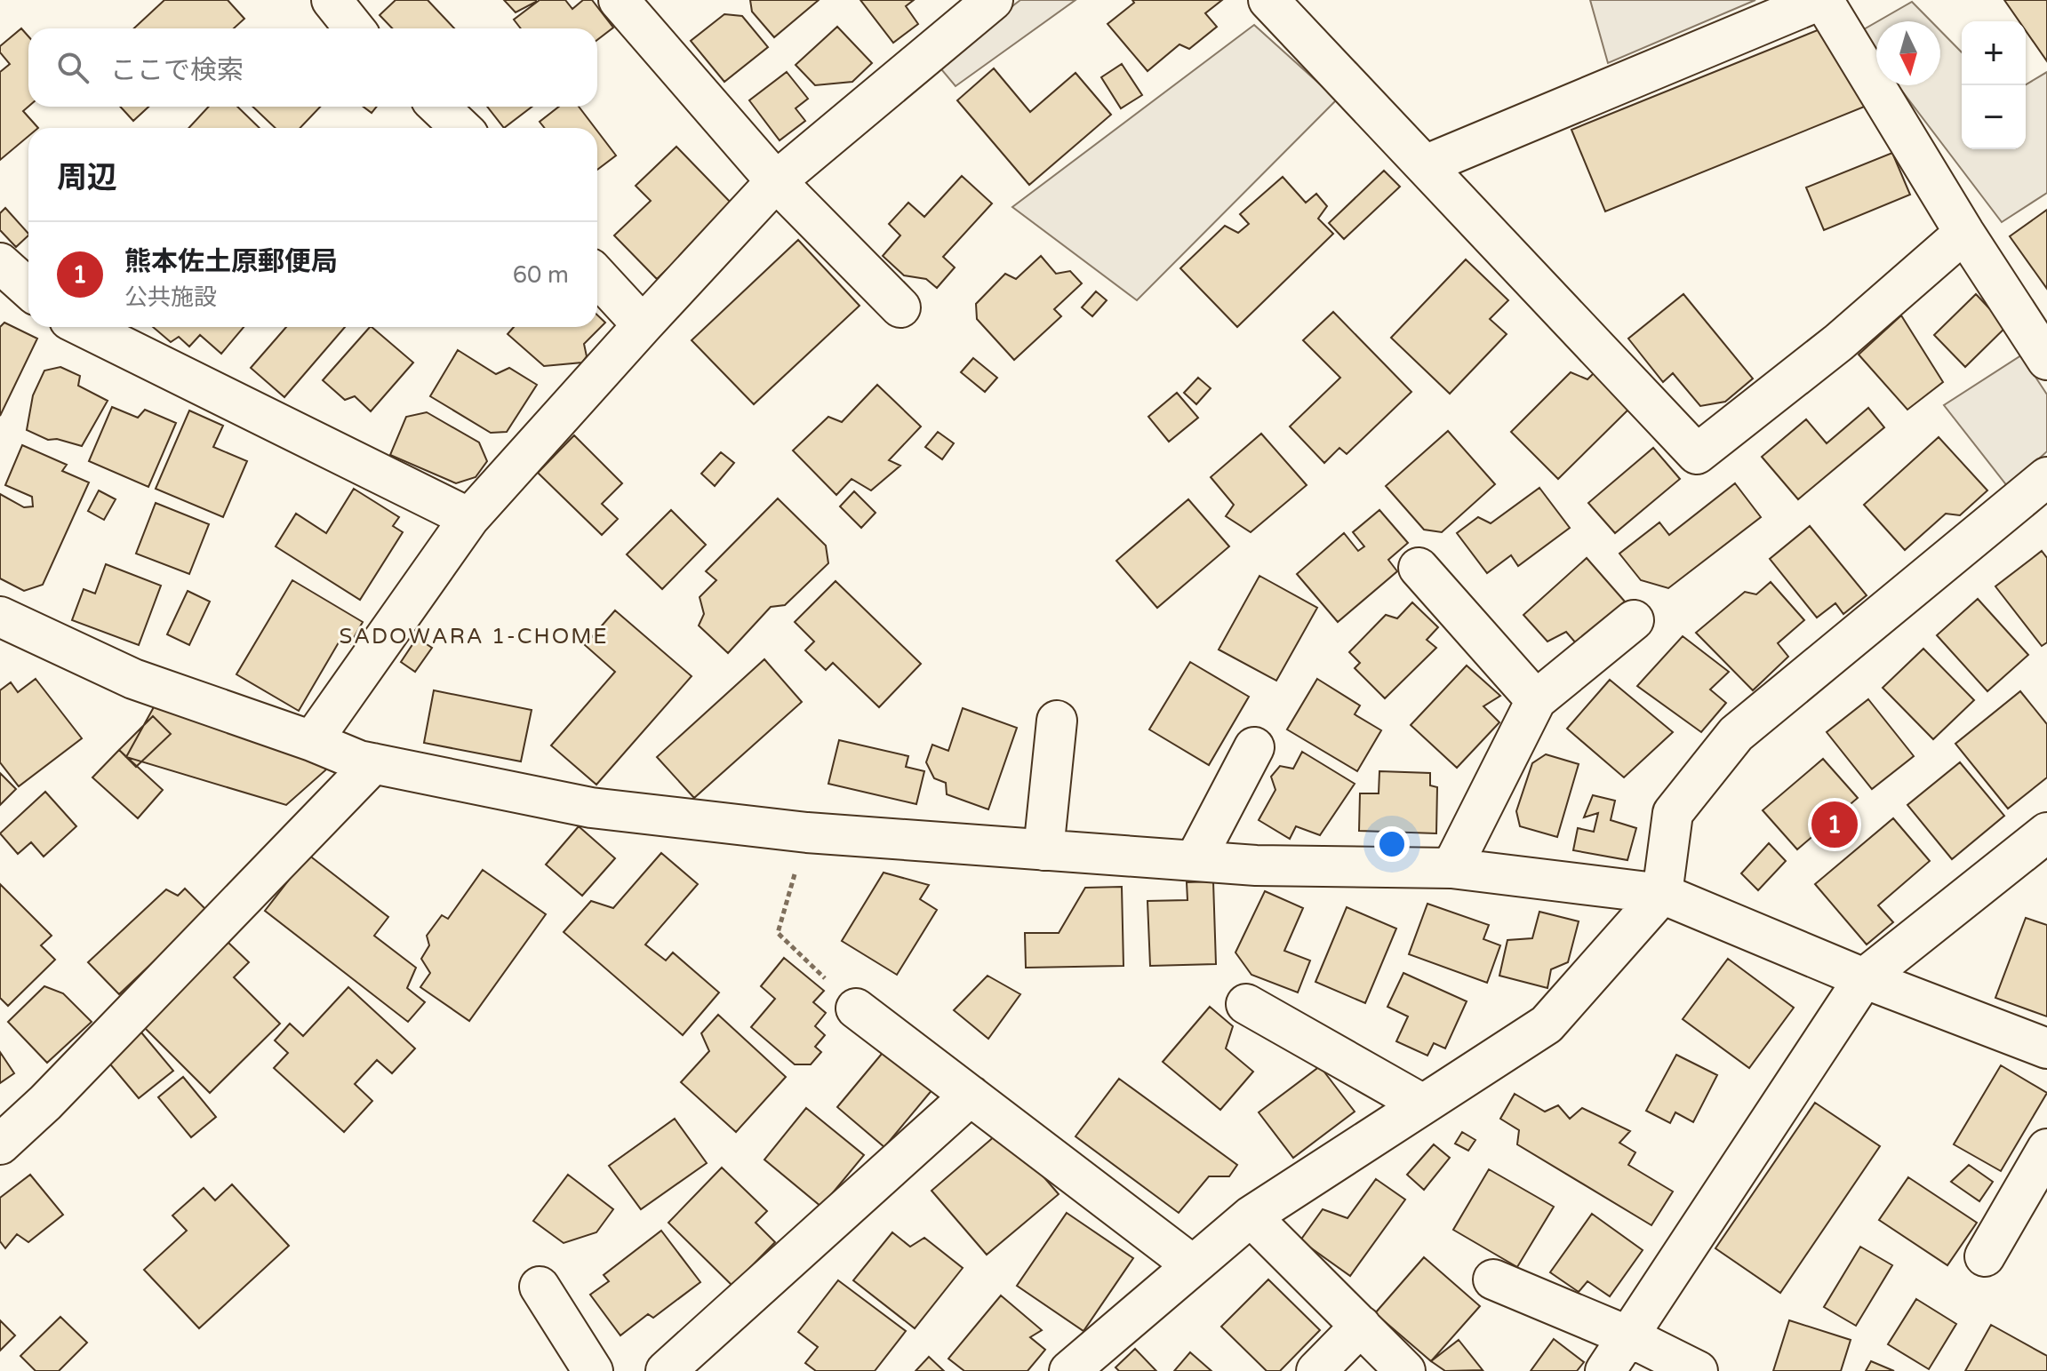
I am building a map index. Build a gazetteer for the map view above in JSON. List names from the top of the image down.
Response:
{
  "districts": ["SADOWARA 1-CHOME"],
  "north": "bottom",
  "page": {
    "map_buttons": ["+", "−"],
    "search": "ここで検索",
    "heading": "周辺",
    "list": [
      {
        "mark": "1",
        "name": "熊本佐土原郵便局",
        "note": "公共施設",
        "value": "60 m"
      }
    ],
    "pins": "1"
  }
}
